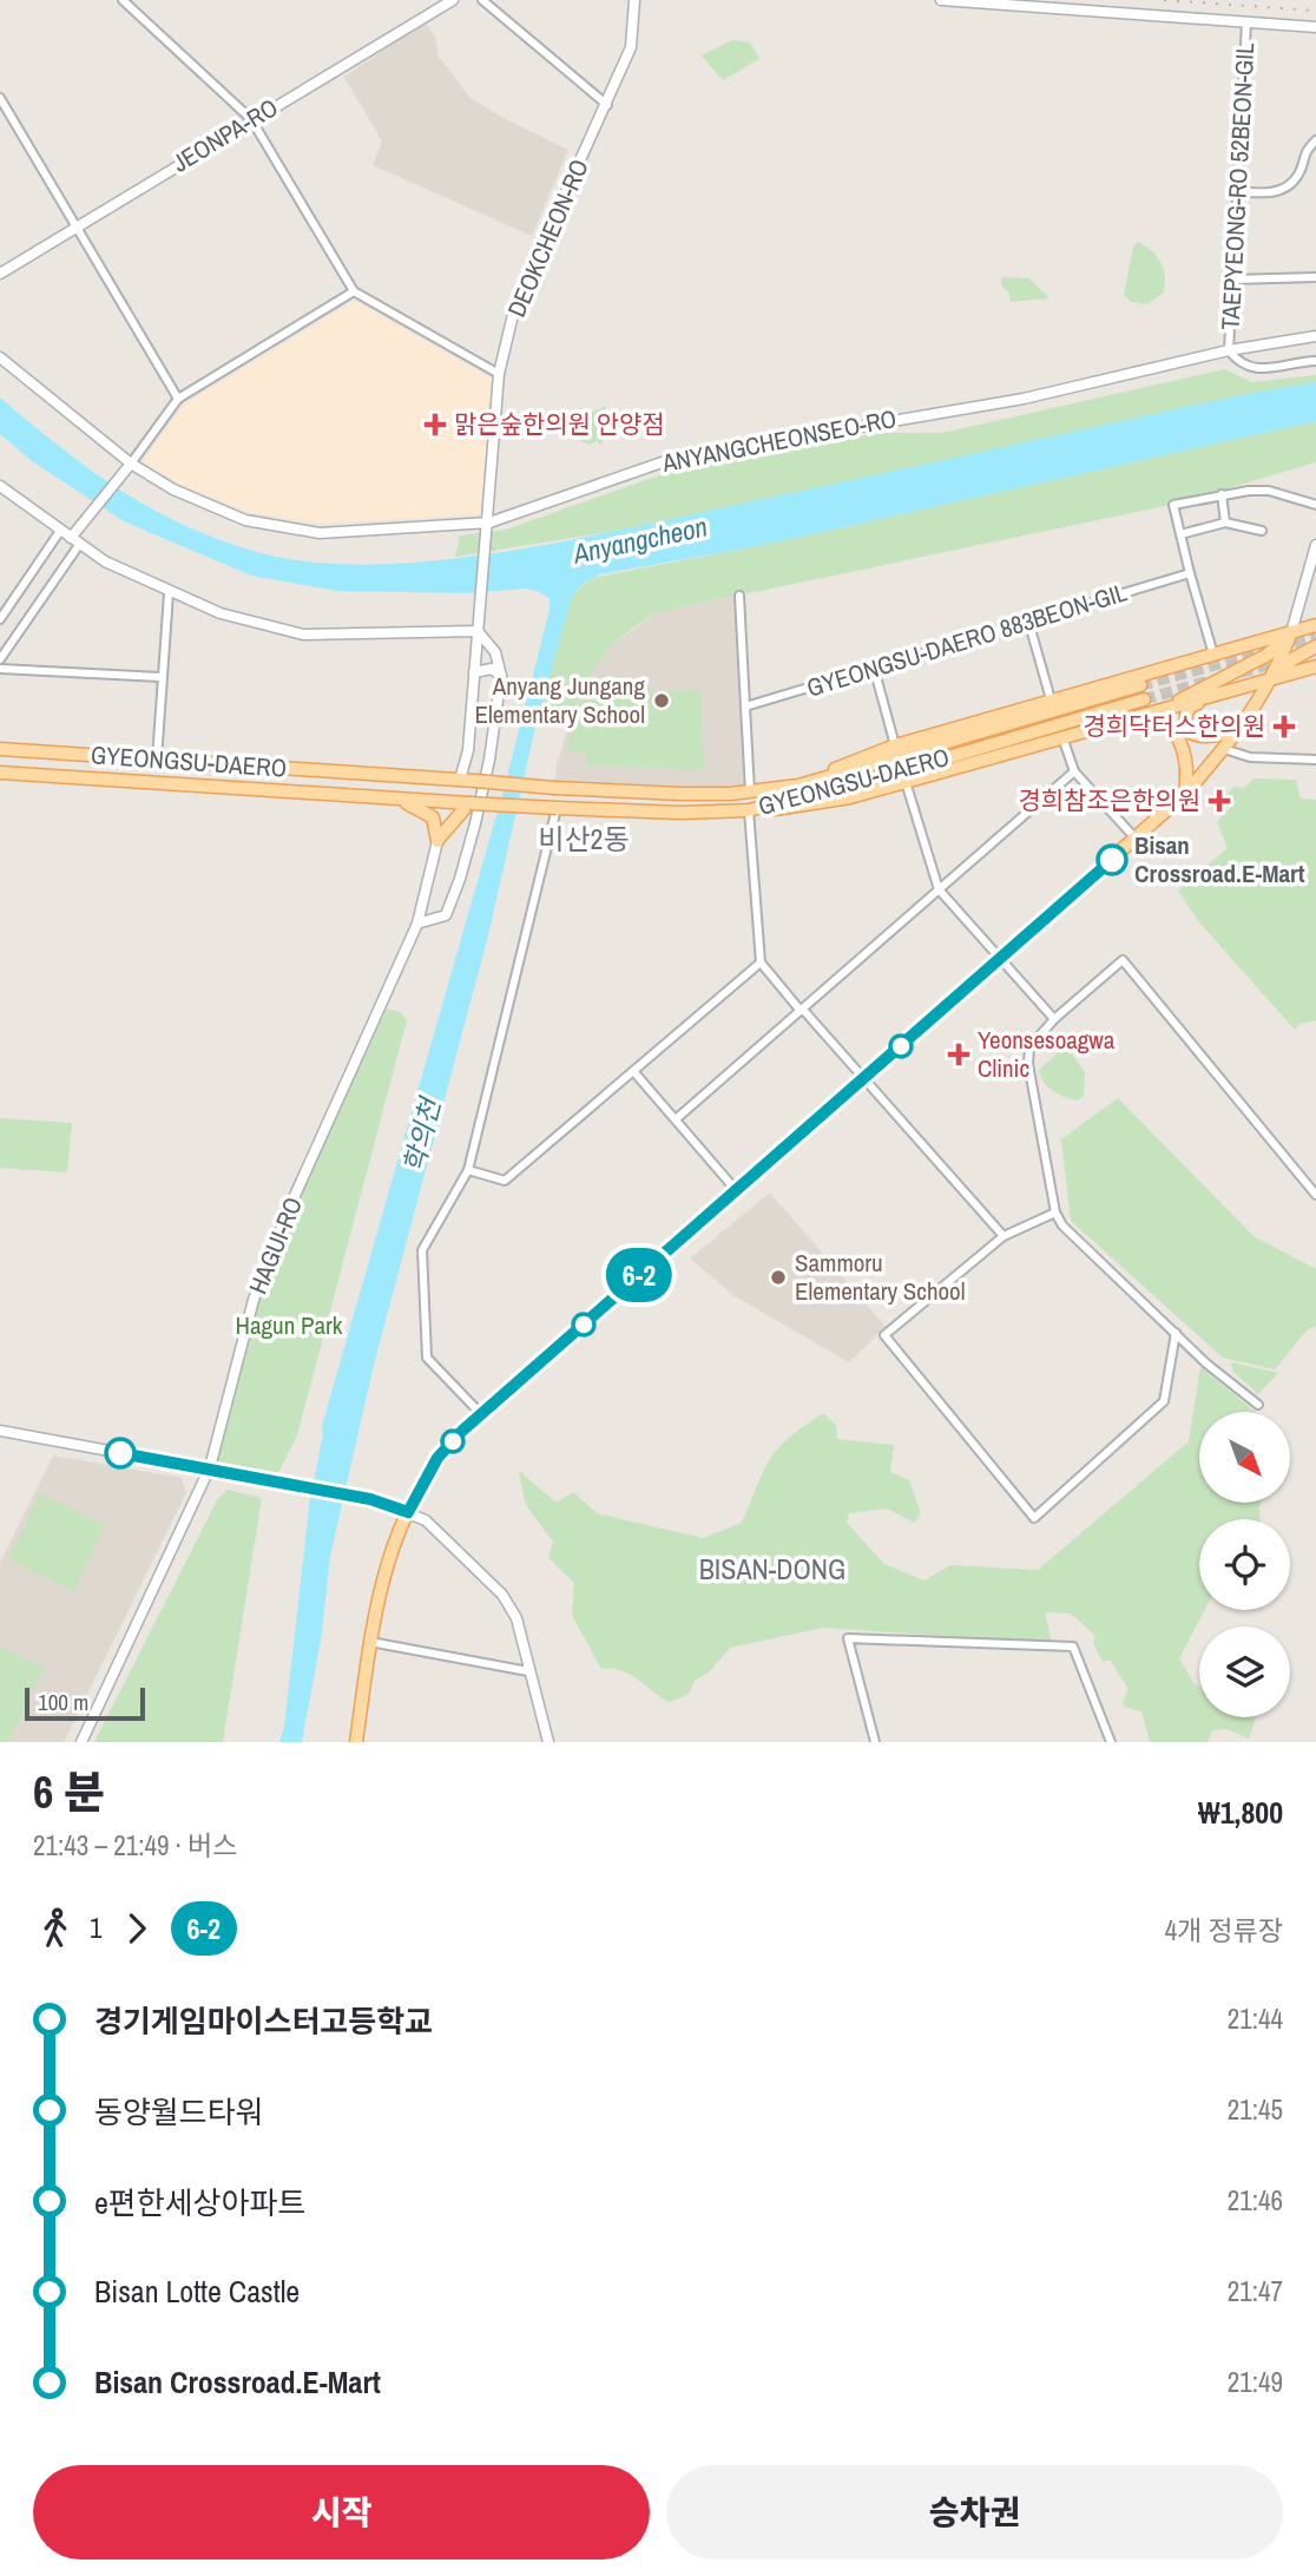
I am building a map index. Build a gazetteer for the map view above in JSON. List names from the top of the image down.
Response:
{
  "streets": {
    "main road": ["GYEONGSU-DAERO"],
    "street": [
      "JEONPA-RO",
      "TAEPYEONG-RO 52BEON-GIL",
      "DEOKCHEON-RO",
      "ANYANGCHEONSEO-RO",
      "GYEONGSU-DAERO 883BEON-GIL",
      "HAGUI-RO"
    ]
  },
  "crossings": [
    ["TAEPYEONG-RO 52BEON-GIL", "ANYANGCHEONSEO-RO"],
    ["DEOKCHEON-RO", "ANYANGCHEONSEO-RO"]
  ],
  "districts": ["비산2동", "BISAN-DONG"],
  "water": ["Anyangcheon", "학의천"],
  "parks": ["Hagun Park"],
  "places": {
    "health": [
      "맑은숲한의원 안양점",
      "경희닥터스한의원",
      "경희참조은한의원",
      "Yeonsesoagwa Clinic"
    ],
    "other": ["Anyang Jungang Elementary School", "Bisan Crossroad.E-Mart", "Sammoru Elementary School"]
  },
  "lines": ["bus line 6-2"],
  "scale_bar": "100 m",
  "north": "bottom right",
  "page": {
    "on_map": "6-2",
    "scale": "100 m",
    "heading": ["6 분", "21:43 – 21:49 · 버스", "₩1,800"],
    "legs": ["1", "6-2", "4개 정류장"],
    "list": [
      {
        "name": "경기게임마이스터고등학교",
        "value": "21:44"
      },
      {
        "name": "동양월드타워",
        "value": "21:45"
      },
      {
        "name": "e편한세상아파트",
        "value": "21:46"
      },
      {
        "name": "Bisan Lotte Castle",
        "value": "21:47"
      },
      {
        "name": "Bisan Crossroad.E-Mart",
        "value": "21:49"
      }
    ],
    "buttons": ["시작", "승차권"]
  }
}
